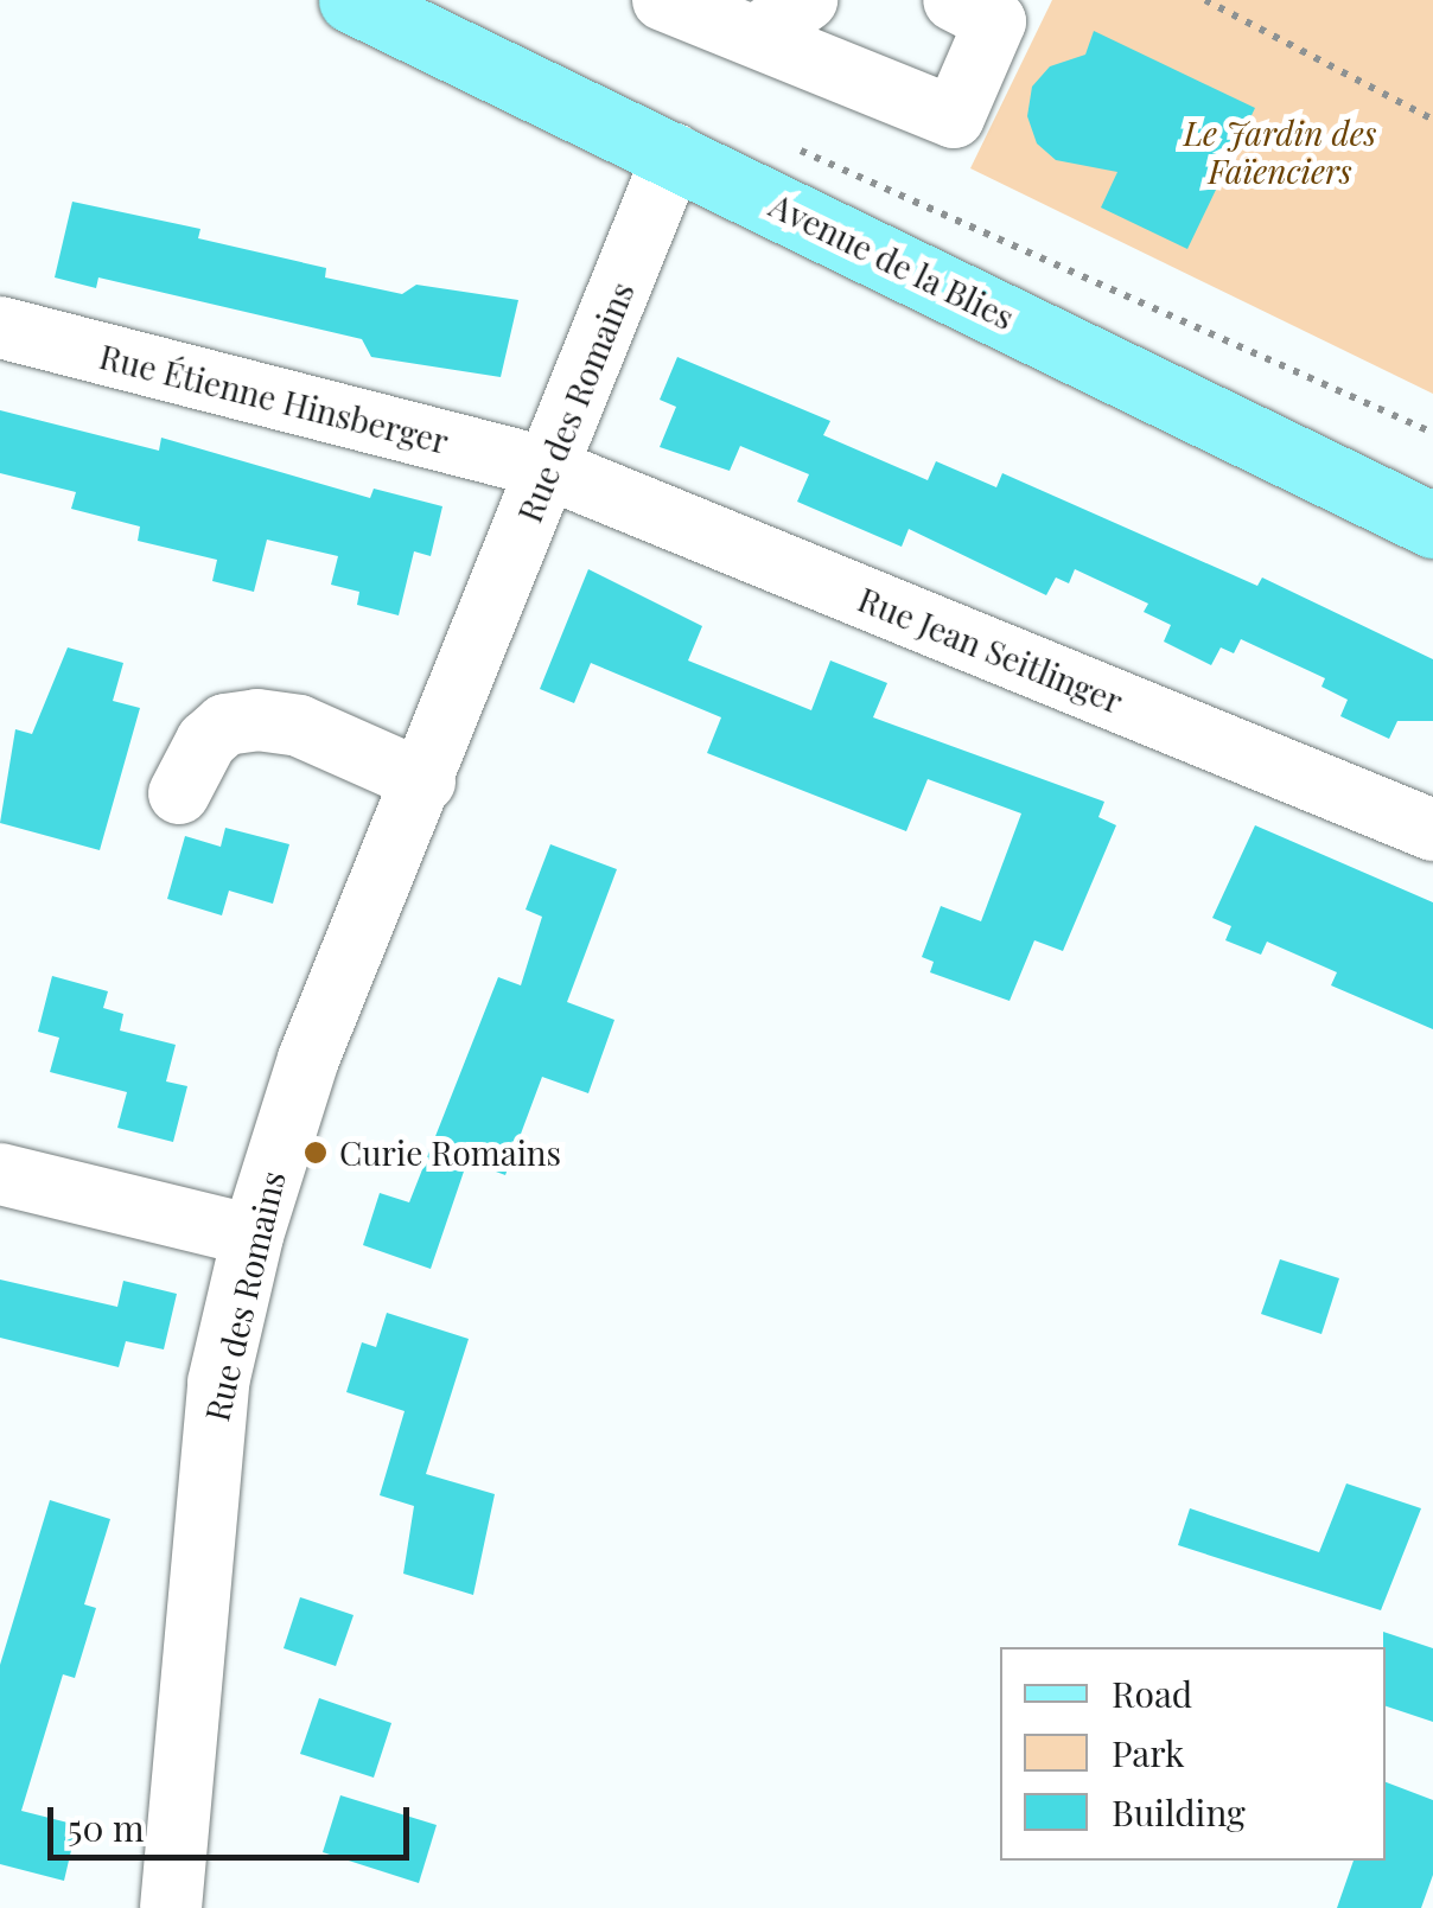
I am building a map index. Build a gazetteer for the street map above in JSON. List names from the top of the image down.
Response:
{
  "streets": {
    "main road": ["Avenue de la Blies"],
    "street": ["Rue Étienne Hinsberger", "Rue des Romains", "Rue Jean Seitlinger"]
  },
  "crossings": [
    ["Avenue de la Blies", "Rue des Romains"],
    ["Rue Étienne Hinsberger", "Rue des Romains"],
    ["Rue Étienne Hinsberger", "Rue Jean Seitlinger"],
    ["Rue des Romains", "Rue Jean Seitlinger"]
  ],
  "parks": ["Le Jardin des Faïenciers"],
  "places": ["Curie Romains"],
  "legend": ["Road", "Park", "Building"],
  "scale_bar": "50 m"
}
